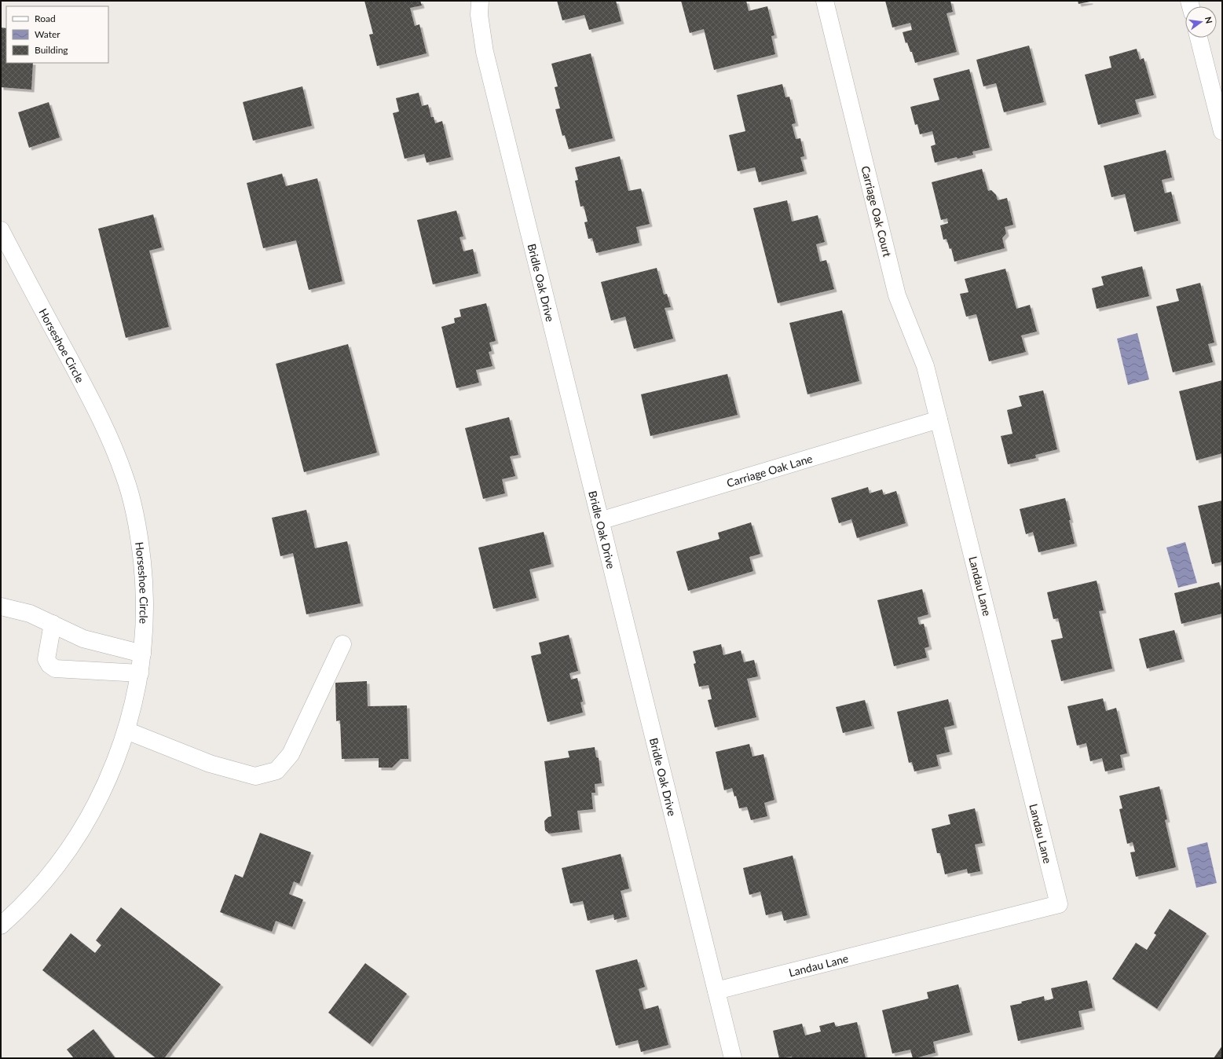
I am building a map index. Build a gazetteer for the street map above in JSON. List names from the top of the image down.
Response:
{
  "streets": {
    "street": [
      "Carriage Oak Court",
      "Bridle Oak Drive",
      "Horseshoe Circle",
      "Carriage Oak Lane",
      "Landau Lane"
    ]
  },
  "crossings": [
    ["Carriage Oak Court", "Carriage Oak Lane"],
    ["Carriage Oak Court", "Landau Lane"],
    ["Bridle Oak Drive", "Carriage Oak Lane"],
    ["Bridle Oak Drive", "Landau Lane"],
    ["Carriage Oak Lane", "Landau Lane"]
  ],
  "legend": ["Road", "Water", "Building"],
  "north": "right"
}
